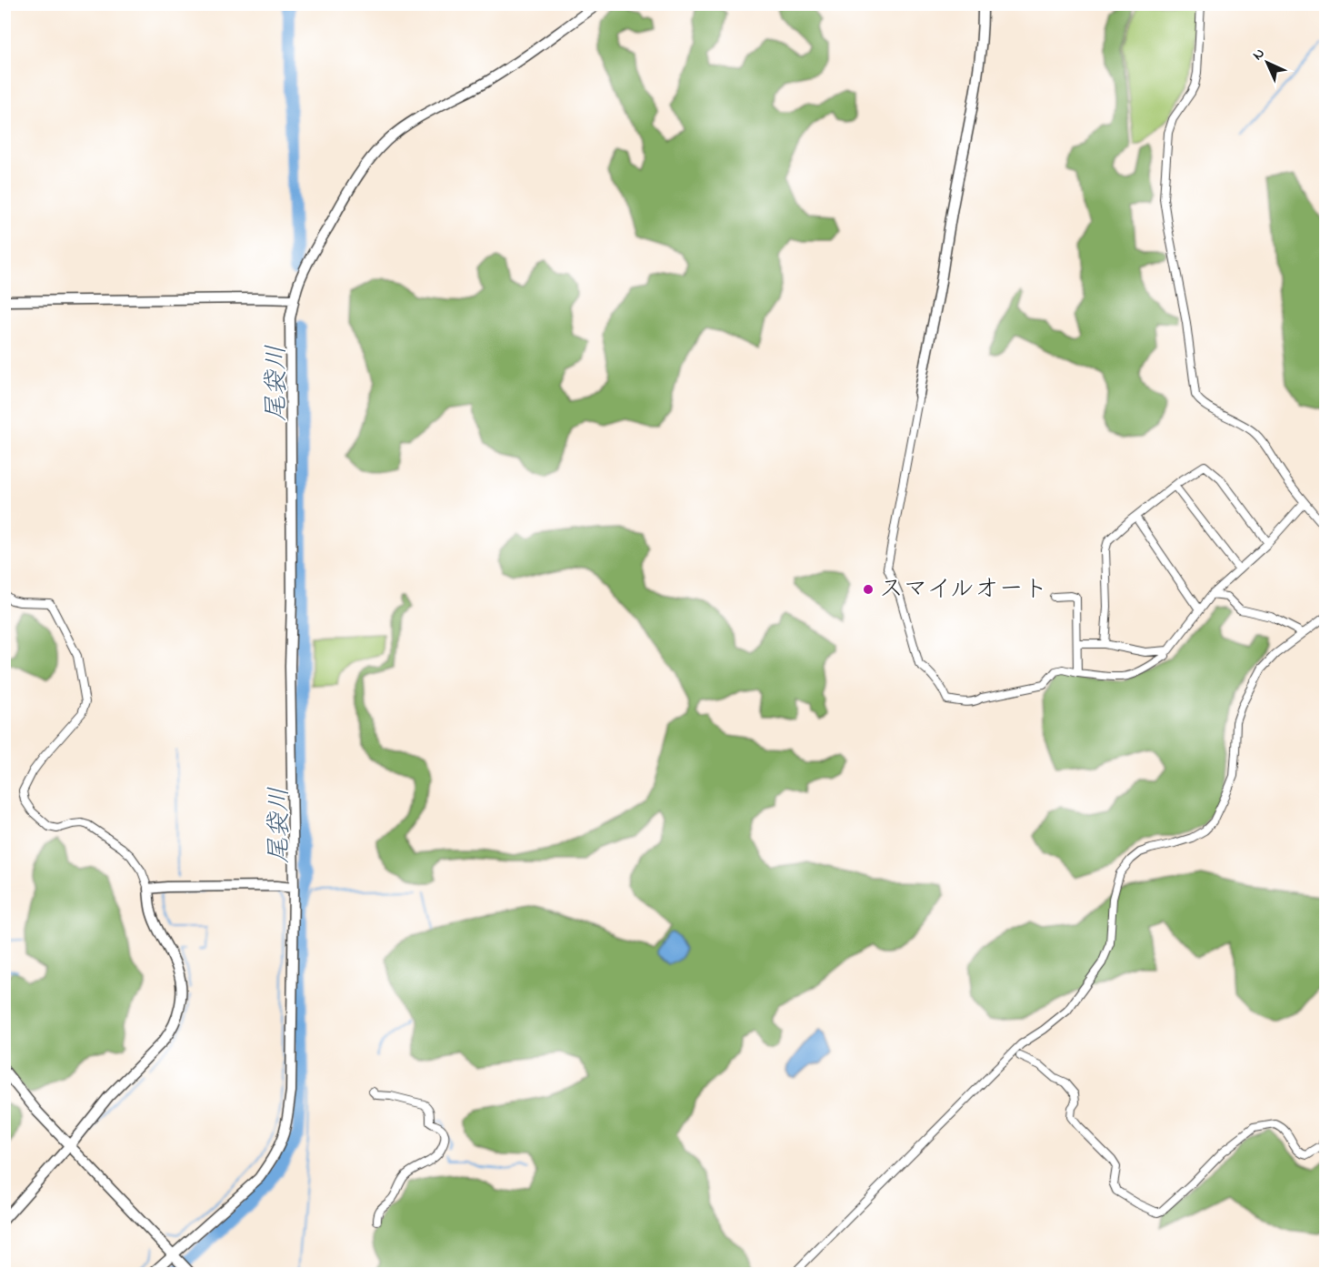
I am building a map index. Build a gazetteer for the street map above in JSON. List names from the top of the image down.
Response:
{
  "water": ["尾袋川"],
  "places": ["スマイルオート"],
  "north": "top left"
}
